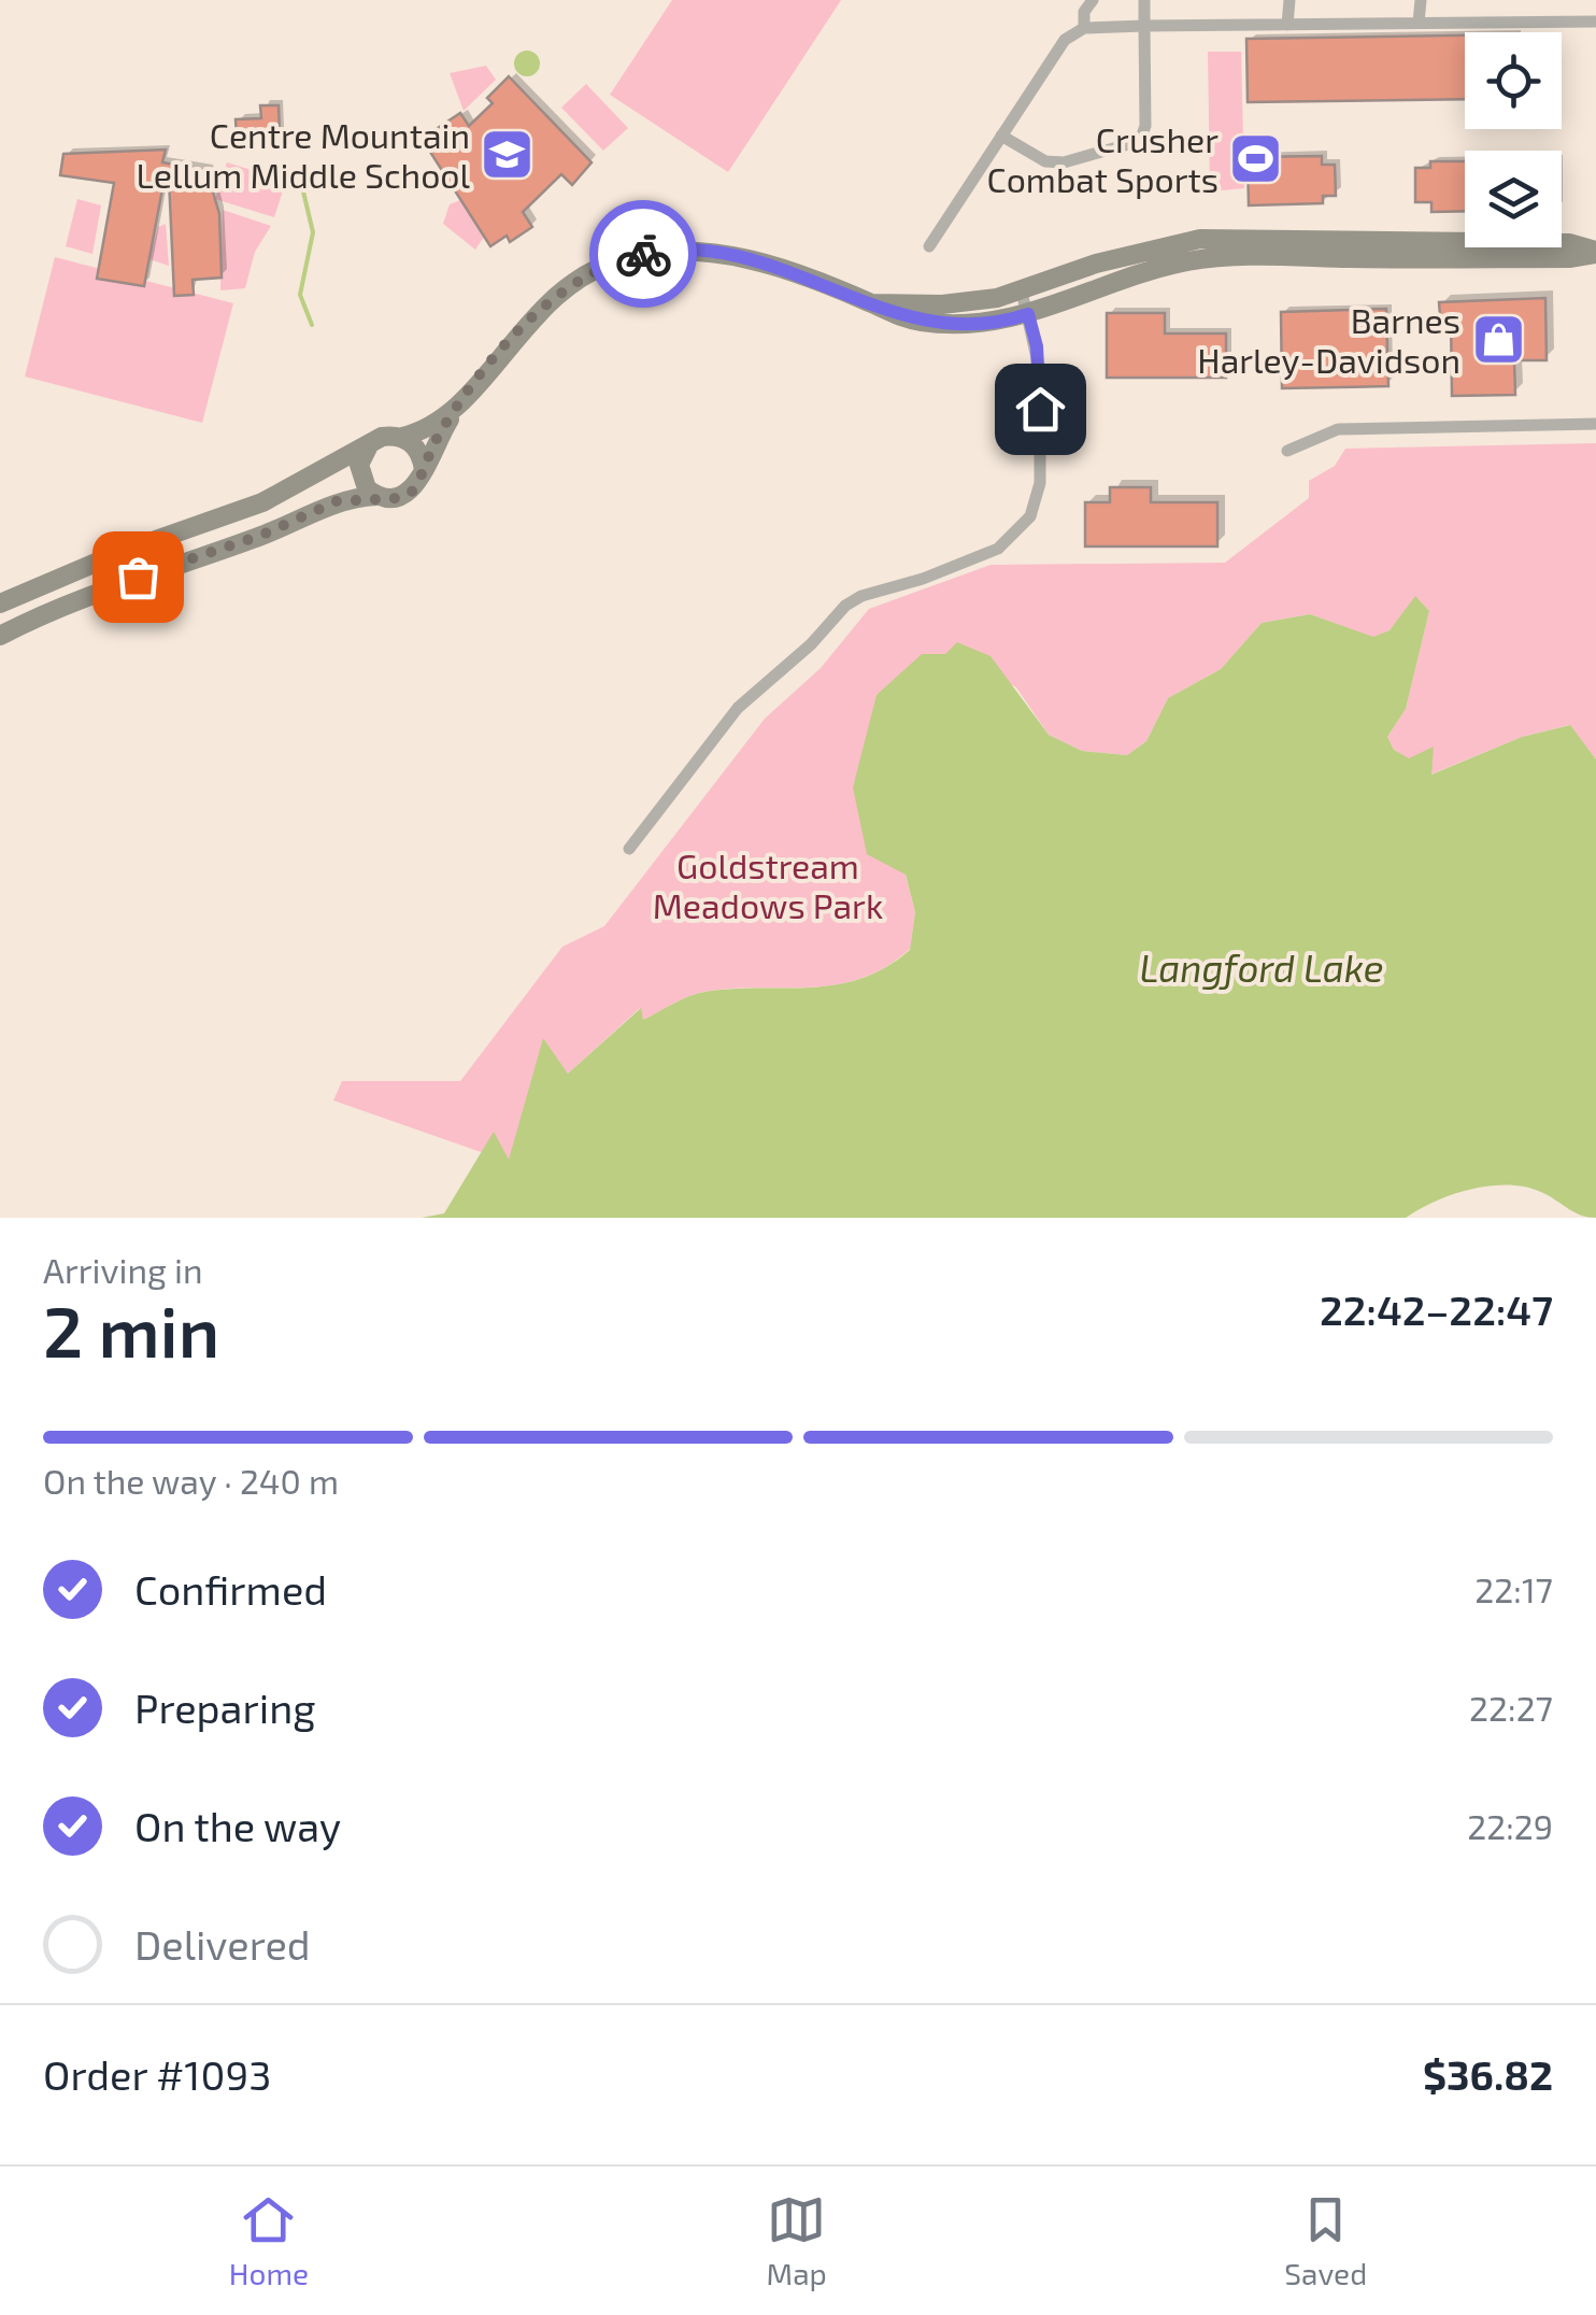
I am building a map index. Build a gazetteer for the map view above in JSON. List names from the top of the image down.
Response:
{
  "water": ["Langford Lake"],
  "parks": ["Goldstream Meadows Park"],
  "places": {
    "school or university": ["Centre Mountain Lellum Middle School"],
    "sports": ["Crusher Combat Sports"],
    "shop": ["Barnes Harley-Davidson"]
  },
  "page": {
    "heading": ["2 min", "Arriving in", "22:42–22:47"],
    "panel": ["Order #1093", "$36.82"],
    "bar": "On the way · 240 m",
    "list": [
      ["Confirmed", "22:17"],
      ["Preparing", "22:27"],
      ["On the way", "22:29"],
      "Delivered"
    ],
    "tabs": ["Home", "Map", "Saved"]
  }
}
